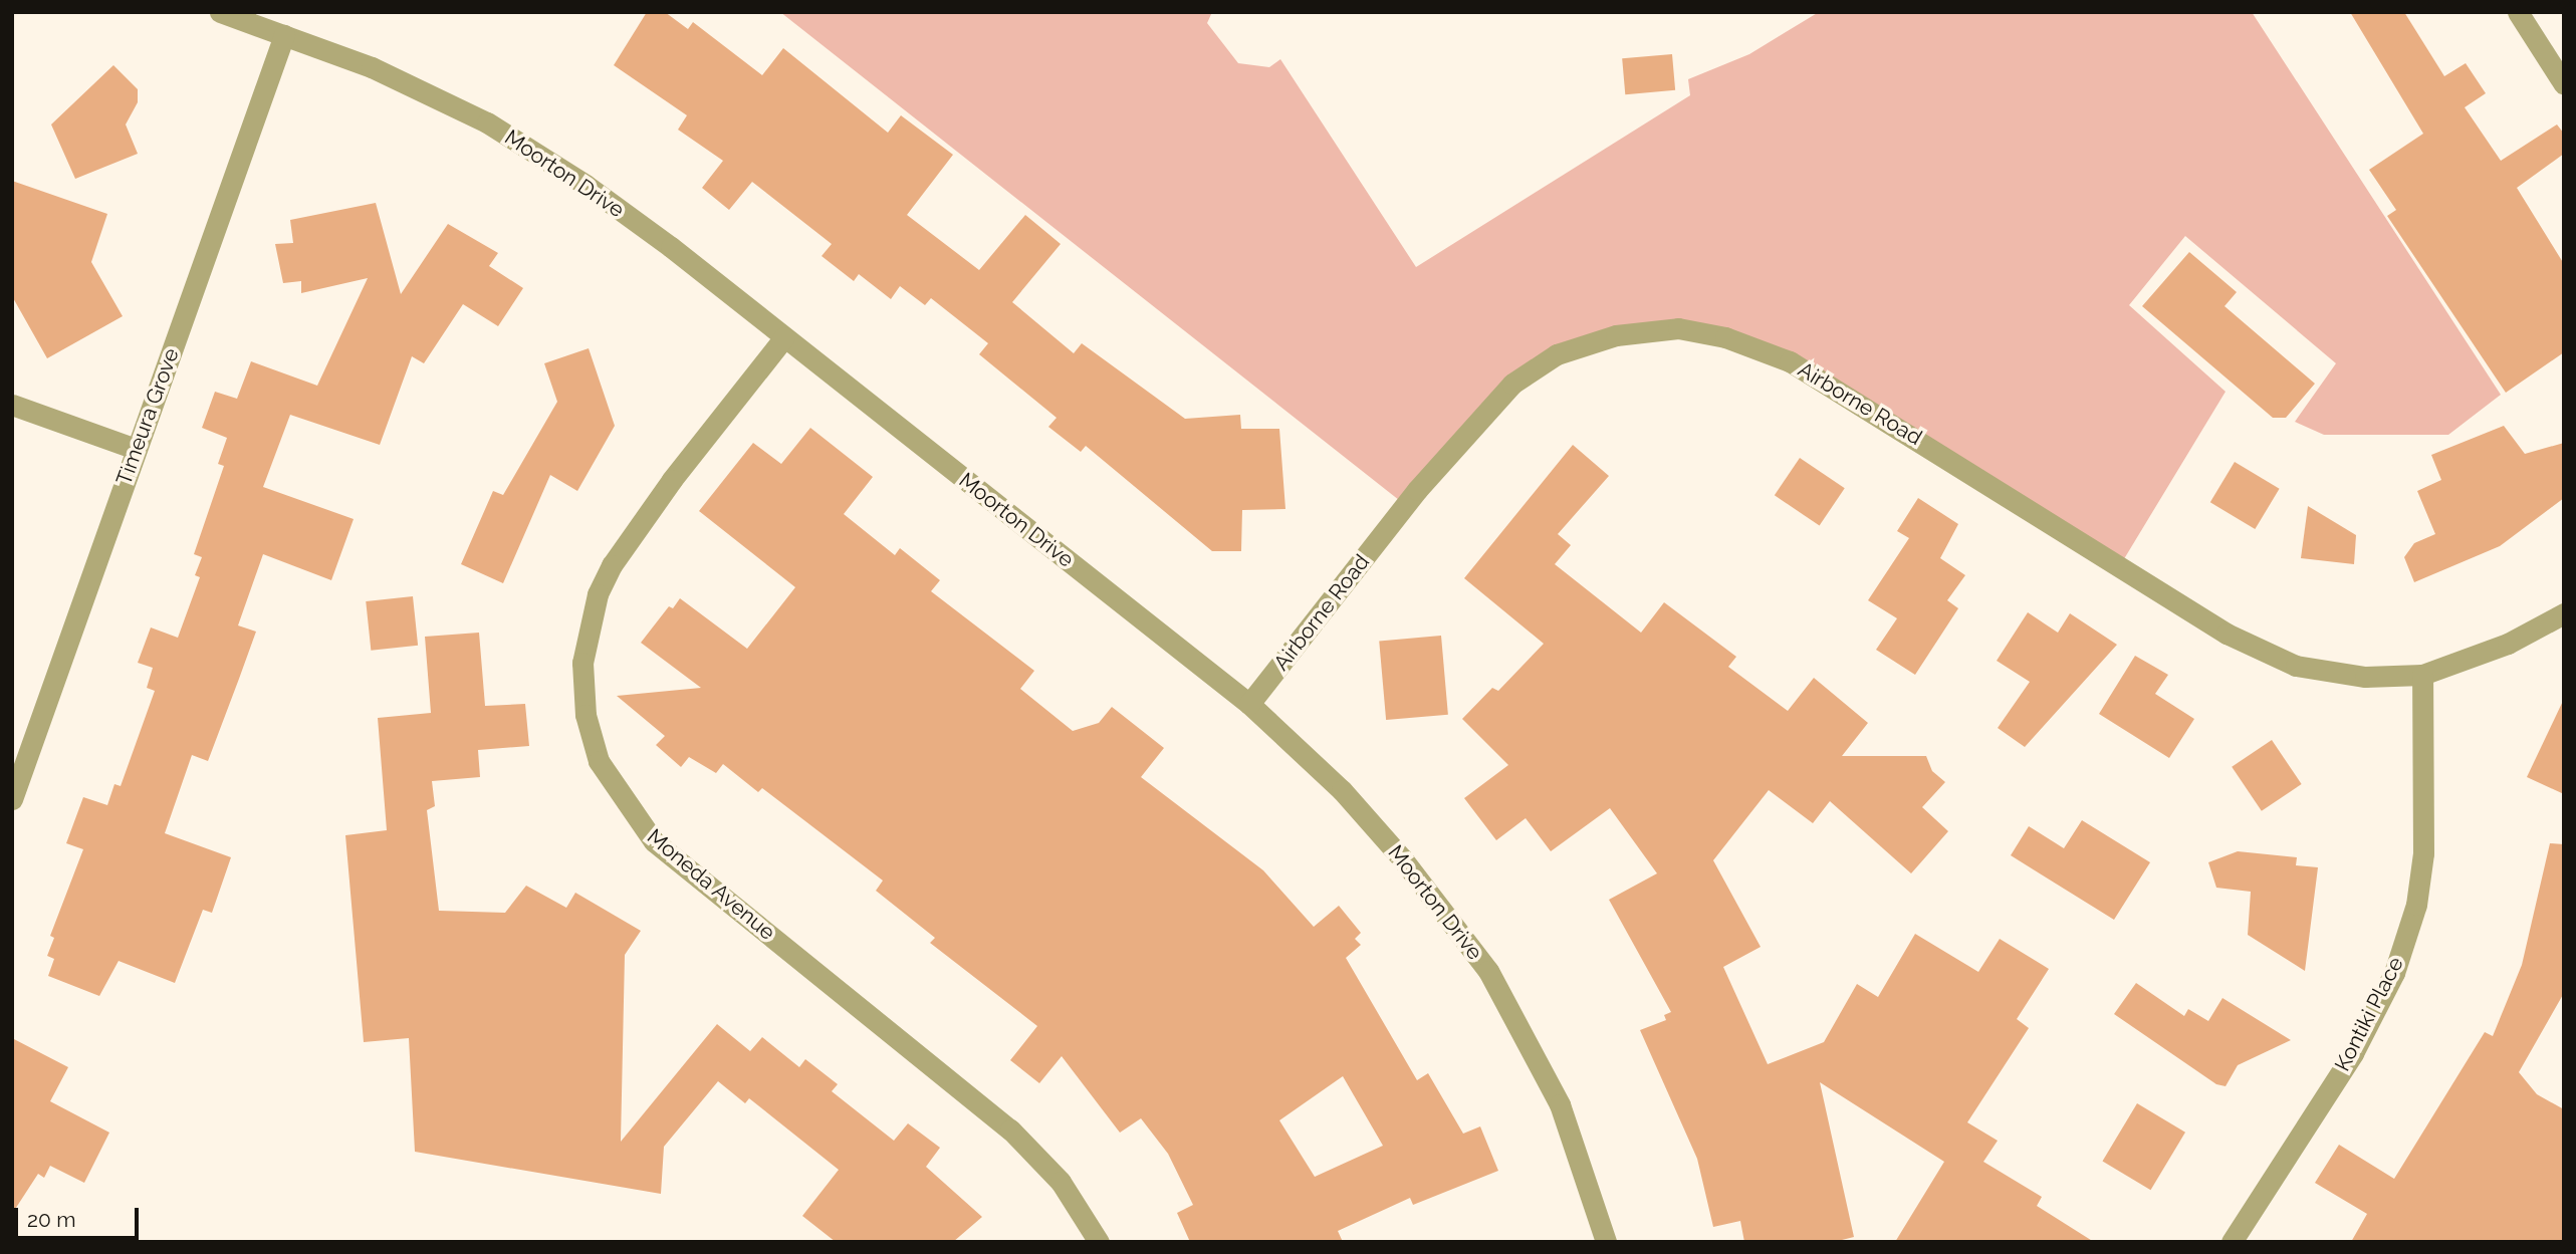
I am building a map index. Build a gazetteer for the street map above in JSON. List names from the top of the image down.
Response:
{
  "streets": {
    "street": [
      "Moorton Drive",
      "Airborne Road",
      "Timeura Grove",
      "Moneda Avenue",
      "Kontiki Place"
    ]
  },
  "crossings": [
    ["Moorton Drive", "Airborne Road"],
    ["Moorton Drive", "Timeura Grove"],
    ["Moorton Drive", "Moneda Avenue"],
    ["Airborne Road", "Kontiki Place"]
  ],
  "scale_bar": "20 m"
}
